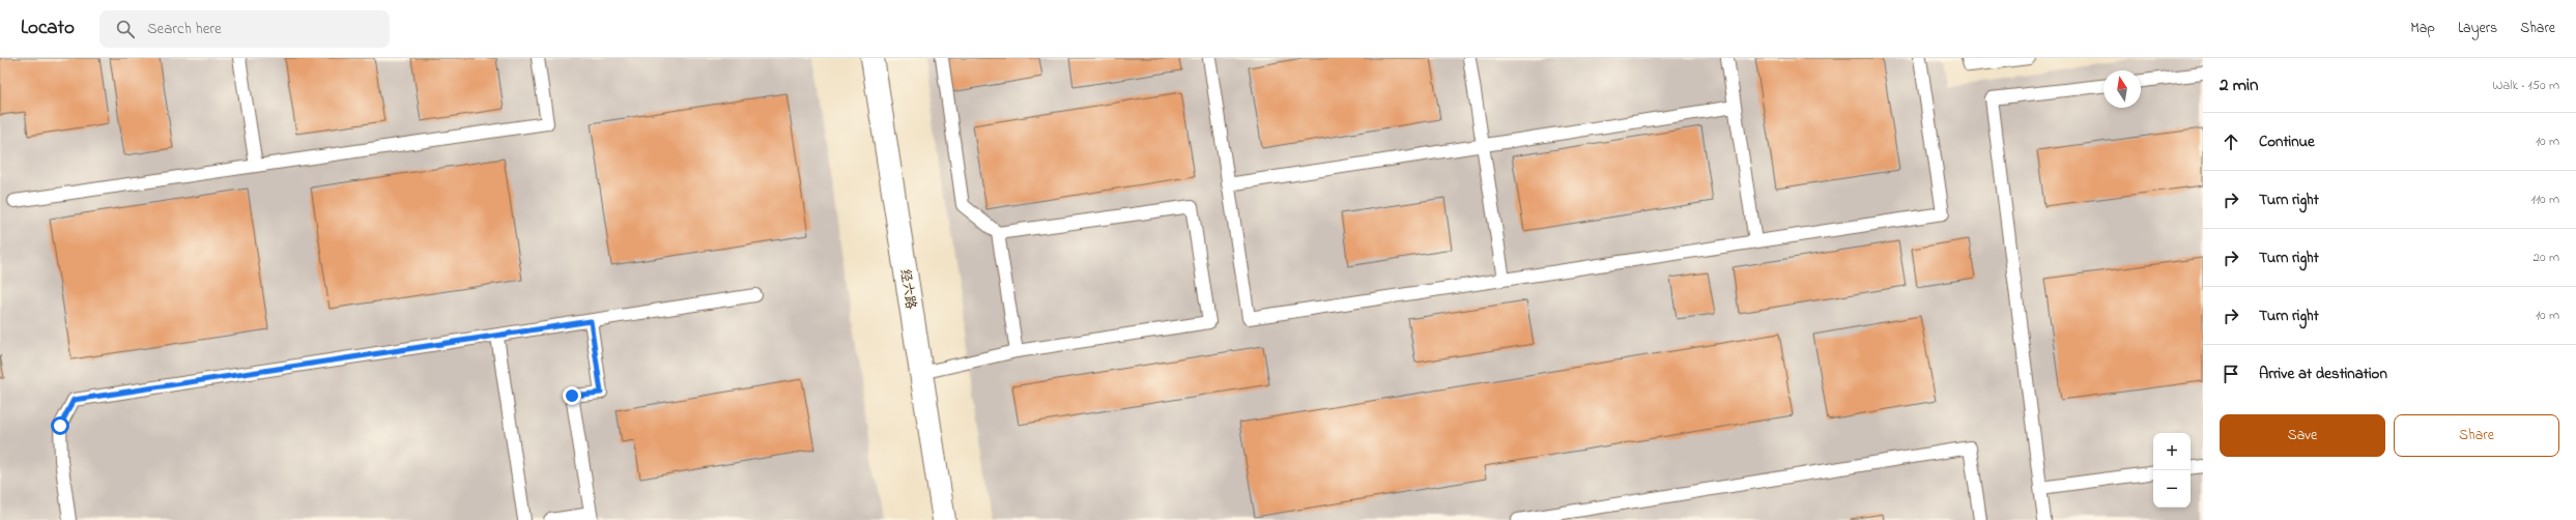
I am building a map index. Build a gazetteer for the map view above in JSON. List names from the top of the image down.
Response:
{
  "streets": {
    "street": ["经六路"]
  },
  "north": "top",
  "page": {
    "header": "Locato",
    "search": "Search here",
    "nav": ["Map", "Layers", "Share"],
    "heading": ["2 min", "Walk · 150 m"],
    "list": [
      ["Continue", "10 m"],
      ["Turn right", "110 m"],
      ["Turn right", "20 m"],
      ["Turn right", "10 m"],
      "Arrive at destination"
    ],
    "buttons": ["Save", "Share"],
    "map_buttons": ["+", "−"]
  }
}
